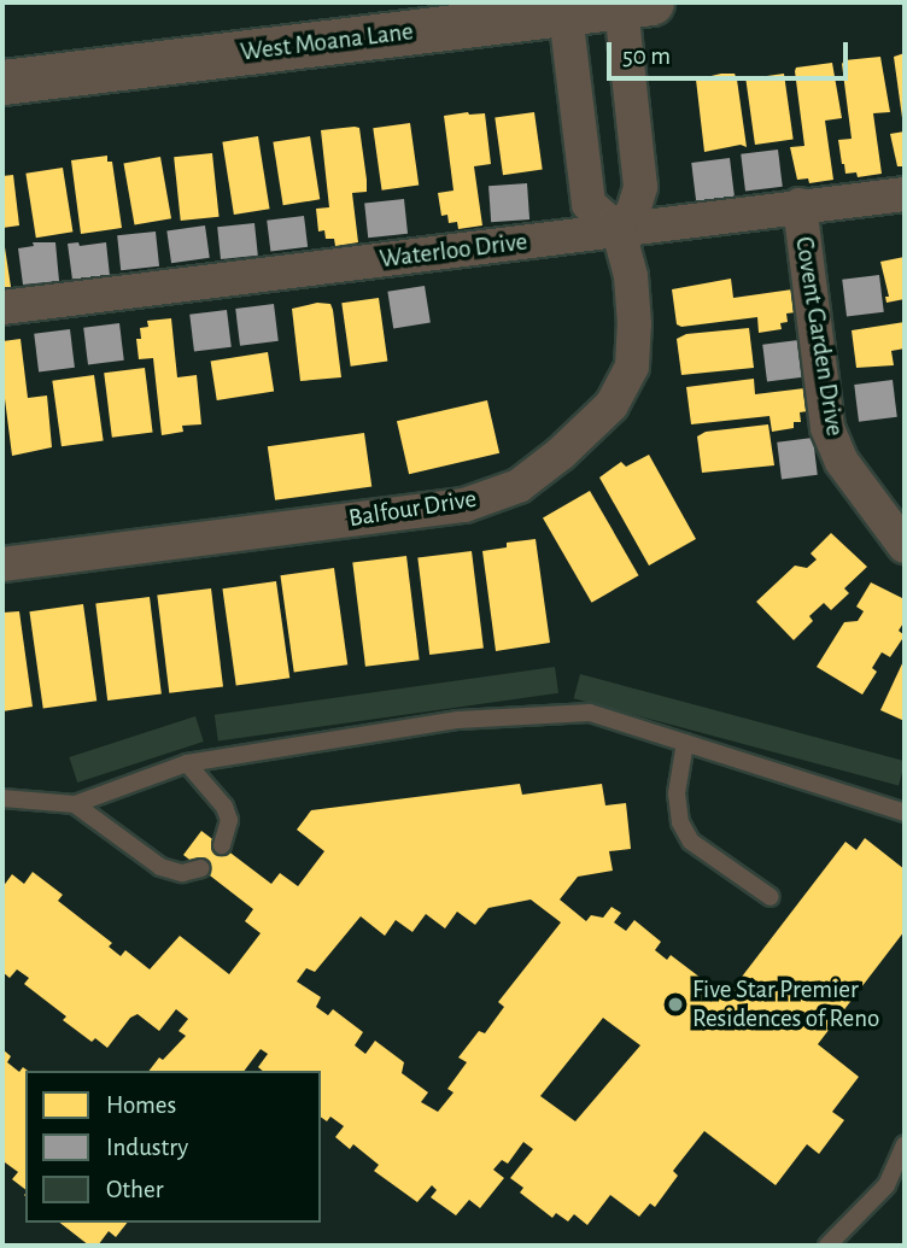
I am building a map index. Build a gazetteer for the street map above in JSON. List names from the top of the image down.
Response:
{
  "streets": {
    "street": [
      "West Moana Lane",
      "Waterloo Drive",
      "Covent Garden Drive",
      "Balfour Drive"
    ]
  },
  "crossings": [
    ["Waterloo Drive", "Covent Garden Drive"],
    ["Waterloo Drive", "Balfour Drive"]
  ],
  "places": ["Five Star Premier Residences of Reno"],
  "legend": ["Homes", "Industry", "Other"],
  "scale_bar": "50 m"
}
